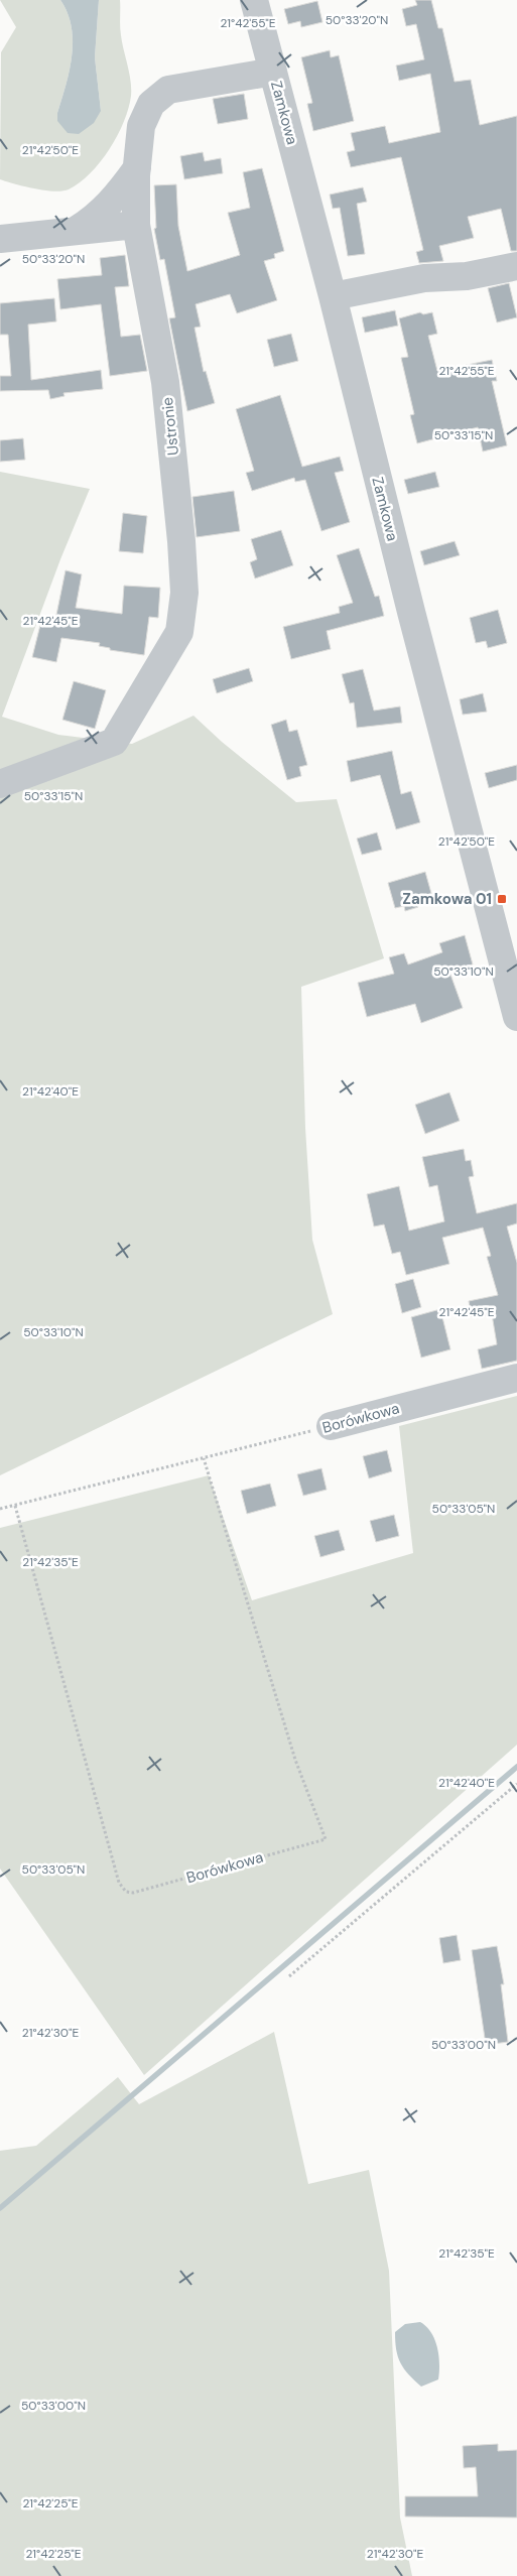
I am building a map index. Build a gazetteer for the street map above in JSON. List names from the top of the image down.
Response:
{
  "streets": {
    "street": ["Zamkowa", "Ustronie", "Borówkowa"]
  },
  "crossings": [
    ["Zamkowa", "Ustronie"]
  ],
  "places": {
    "transit": ["Zamkowa 01"]
  },
  "coordinates": [
    "50°33'20\"N",
    "21°42'55\"E",
    "21°42'50\"E",
    "50°33'15\"N",
    "21°42'45\"E",
    "50°33'10\"N",
    "21°42'40\"E",
    "50°33'05\"N",
    "21°42'35\"E",
    "21°42'30\"E",
    "50°33'00\"N",
    "21°42'25\"E"
  ]
}
